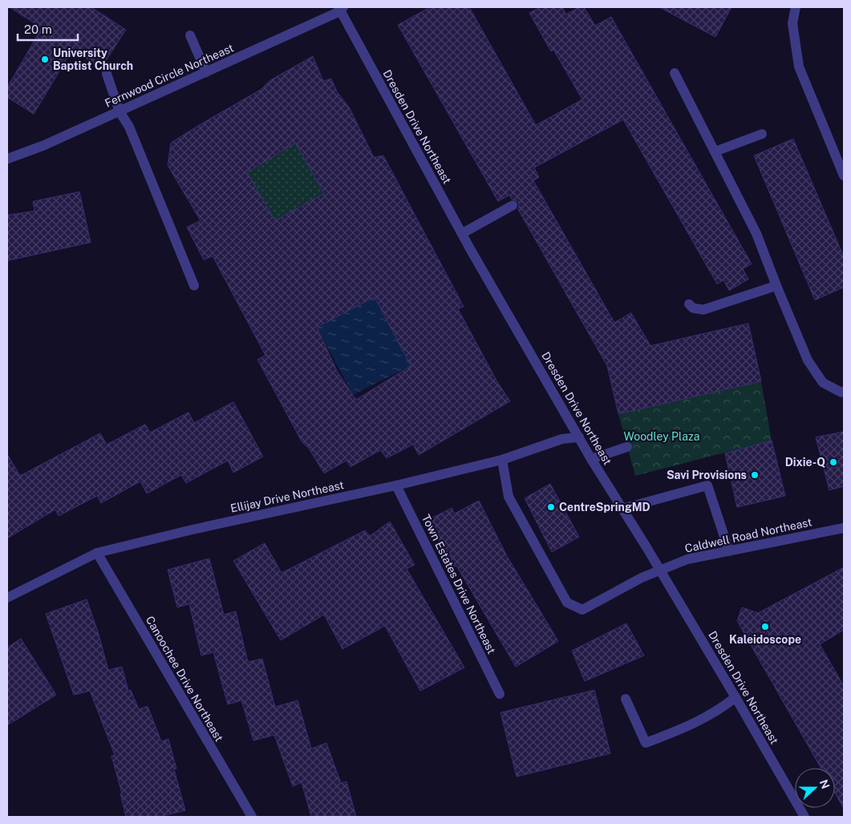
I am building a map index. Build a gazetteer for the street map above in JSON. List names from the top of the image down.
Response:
{
  "streets": {
    "street": [
      "Fernwood Circle Northeast",
      "Dresden Drive Northeast",
      "Ellijay Drive Northeast",
      "Caldwell Road Northeast",
      "Town Estates Drive Northeast",
      "Canoochee Drive Northeast"
    ]
  },
  "crossings": [
    ["Fernwood Circle Northeast", "Dresden Drive Northeast"],
    ["Dresden Drive Northeast", "Ellijay Drive Northeast"],
    ["Dresden Drive Northeast", "Caldwell Road Northeast"],
    ["Ellijay Drive Northeast", "Caldwell Road Northeast"],
    ["Ellijay Drive Northeast", "Town Estates Drive Northeast"],
    ["Ellijay Drive Northeast", "Canoochee Drive Northeast"]
  ],
  "parks": ["Woodley Plaza"],
  "places": [
    "University Baptist Church",
    "Dixie-Q",
    "Savi Provisions",
    "CentreSpringMD",
    "Kaleidoscope"
  ],
  "scale_bar": "20 m",
  "north": "right"
}
